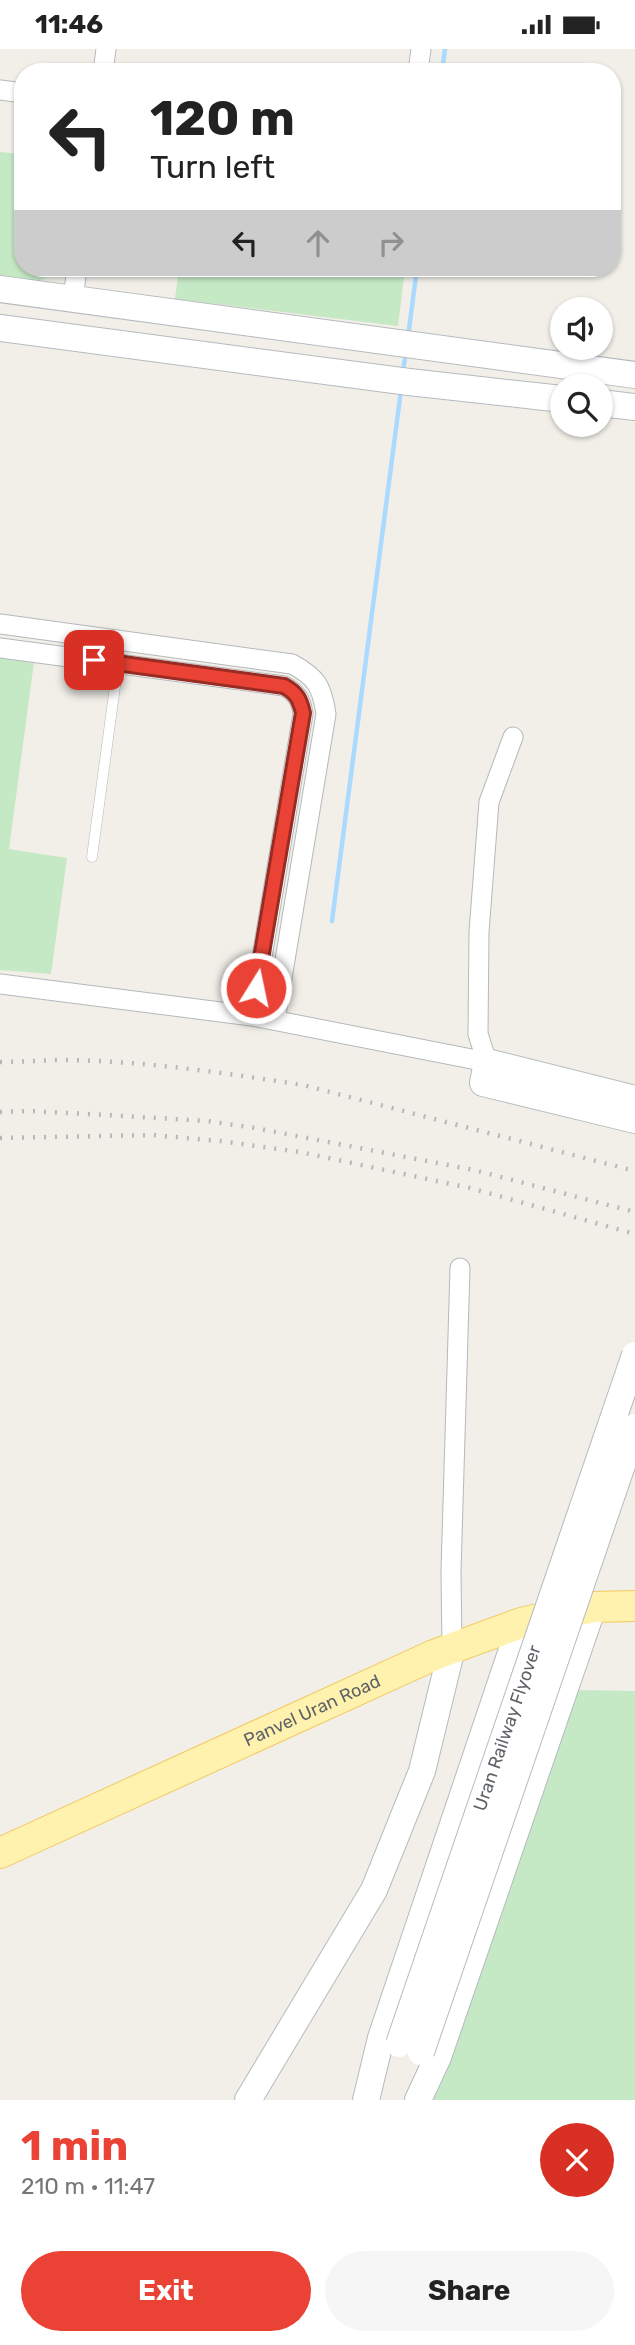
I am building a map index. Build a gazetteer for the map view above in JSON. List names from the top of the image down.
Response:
{
  "streets": {
    "main road": ["Panvel Uran Road", "Uran Railway Flyover"]
  },
  "page": {
    "status": "11:46",
    "turn": ["120 m", "Turn left"],
    "heading": ["1 min", "210 m · 11:47"],
    "buttons": ["Exit", "Share"]
  }
}
